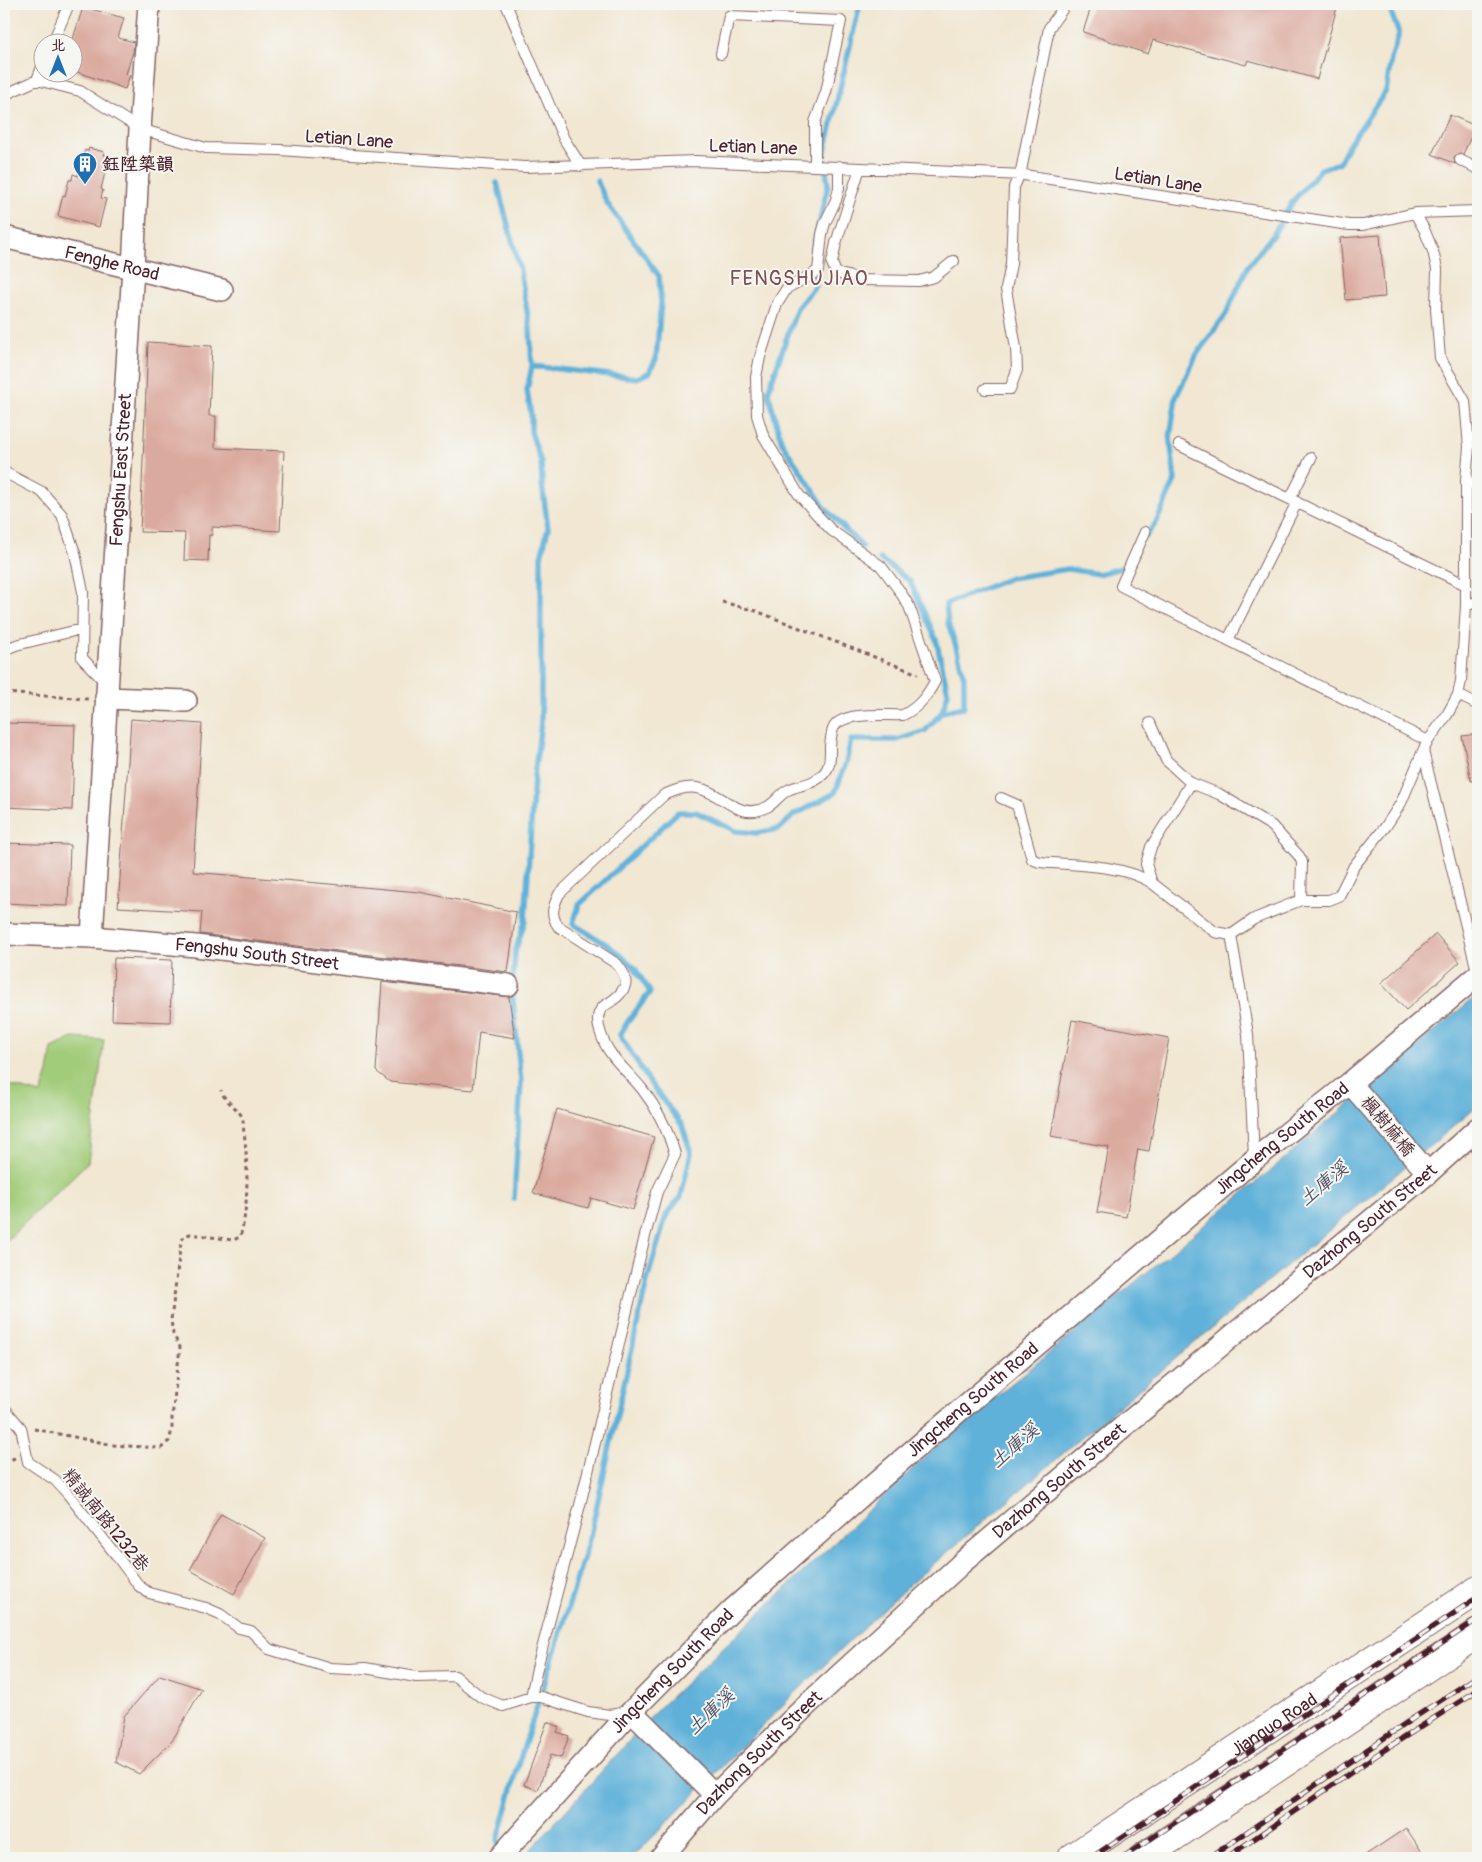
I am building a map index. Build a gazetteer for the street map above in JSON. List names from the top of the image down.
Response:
{
  "streets": {
    "main road": ["Jianguo Road"],
    "street": [
      "Fenghe Road",
      "Fengshu East Street",
      "Fengshu South Street",
      "楓樹麻橋",
      "Jingcheng South Road",
      "Dazhong South Street"
    ],
    "lane": ["Letian Lane", "精誠南路1232巷"]
  },
  "crossings": [
    ["Letian Lane", "Fengshu East Street"],
    ["Fenghe Road", "Fengshu East Street"],
    ["Fengshu East Street", "Fengshu South Street"],
    ["楓樹麻橋", "Jingcheng South Road"],
    ["楓樹麻橋", "Dazhong South Street"]
  ],
  "districts": ["FENGSHUJIAO"],
  "water": ["土庫溪"],
  "places": {
    "building": ["鈺陞築韻"]
  },
  "north": "top"
}
